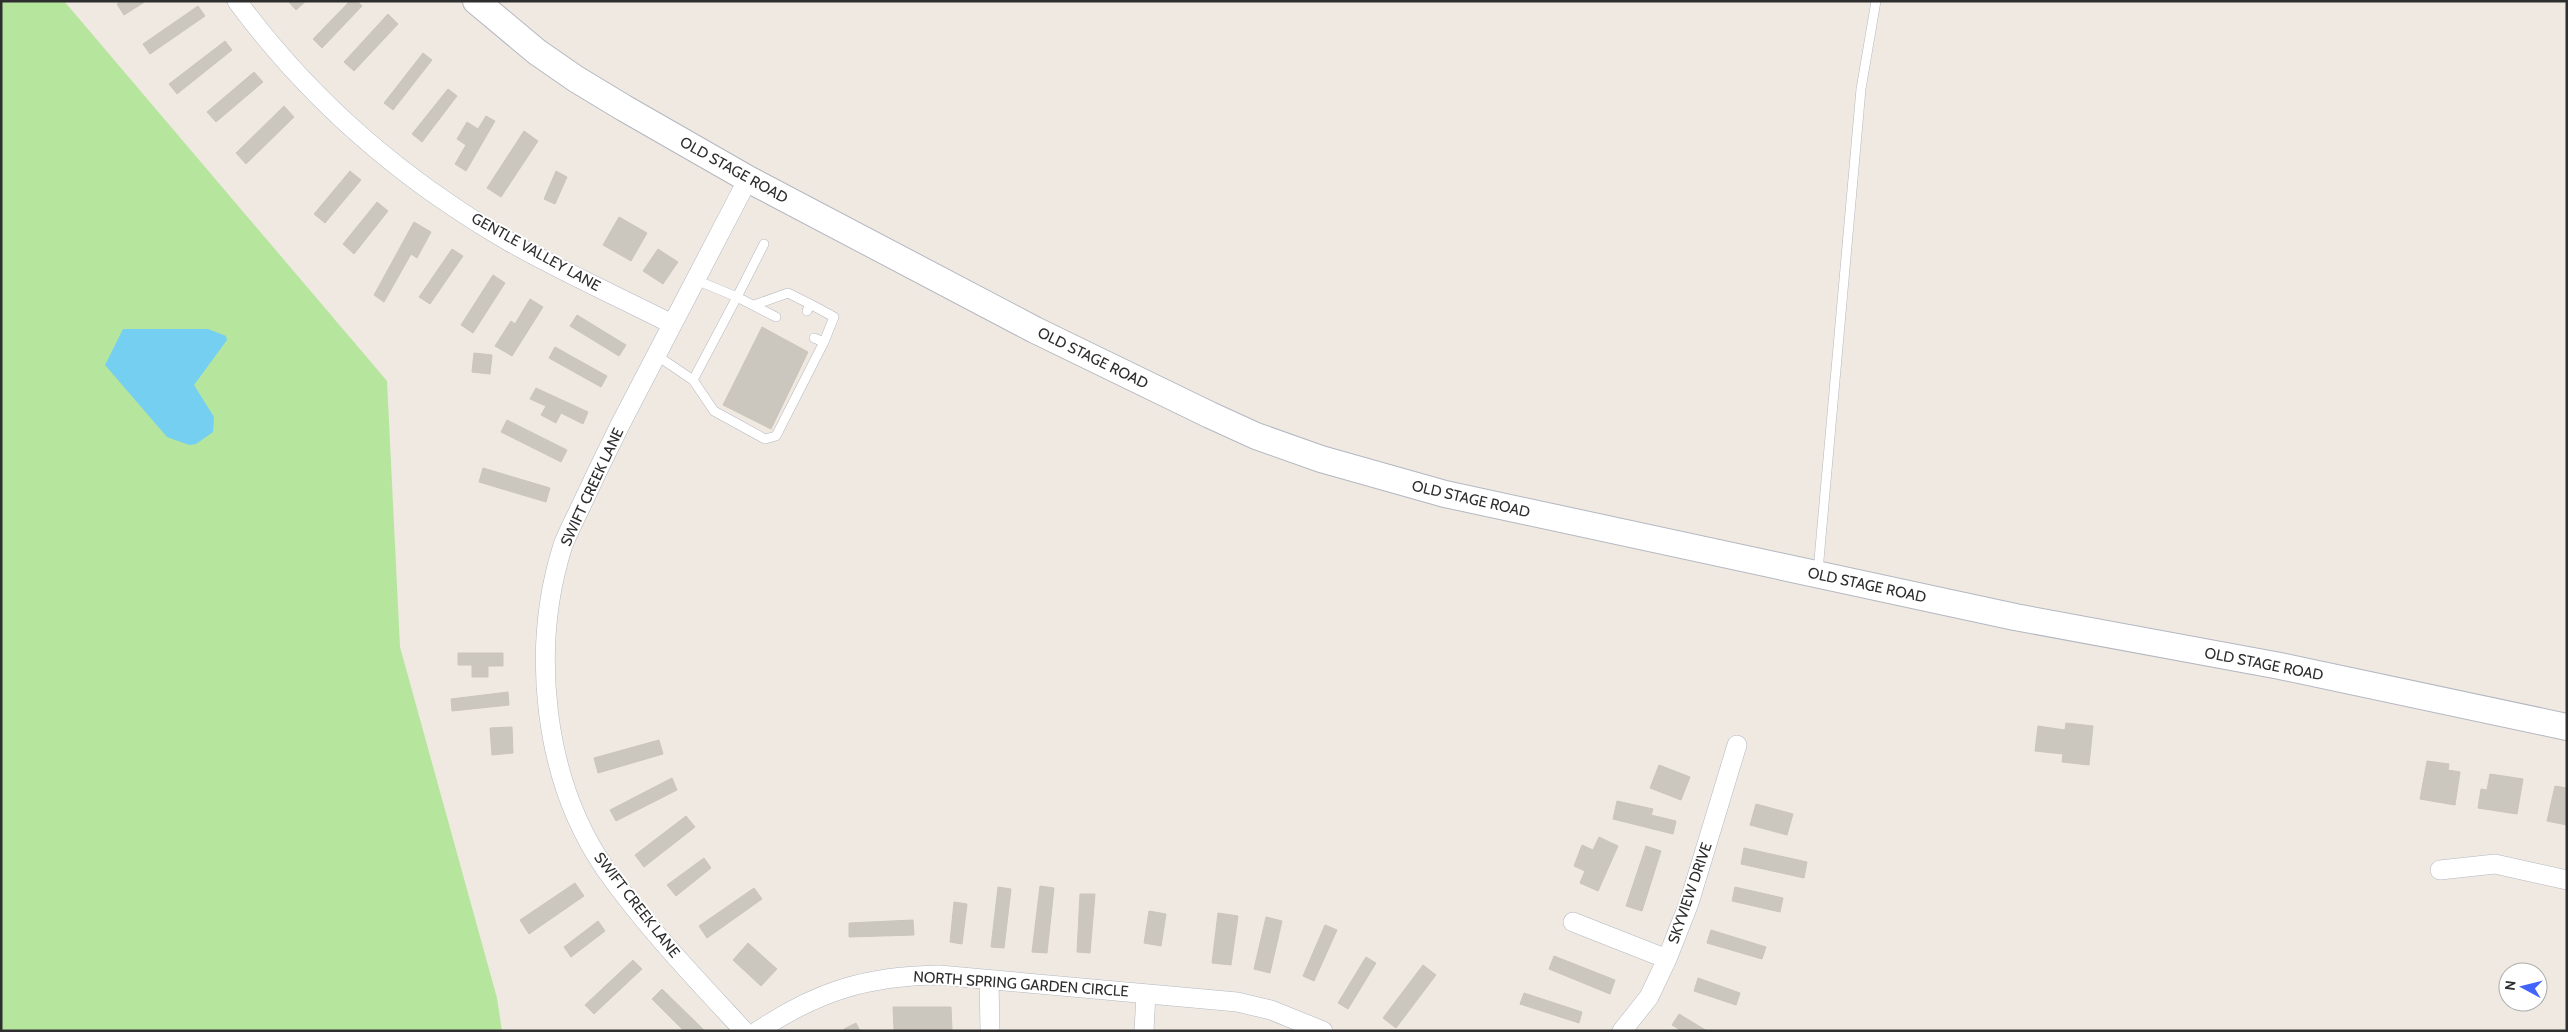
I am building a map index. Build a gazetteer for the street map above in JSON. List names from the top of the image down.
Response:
{
  "streets": {
    "main road": ["OLD STAGE ROAD"],
    "street": [
      "GENTLE VALLEY LANE",
      "SWIFT CREEK LANE",
      "SKYVIEW DRIVE",
      "NORTH SPRING GARDEN CIRCLE"
    ]
  },
  "crossings": [
    ["OLD STAGE ROAD", "SWIFT CREEK LANE"],
    ["GENTLE VALLEY LANE", "SWIFT CREEK LANE"]
  ],
  "north": "left"
}
